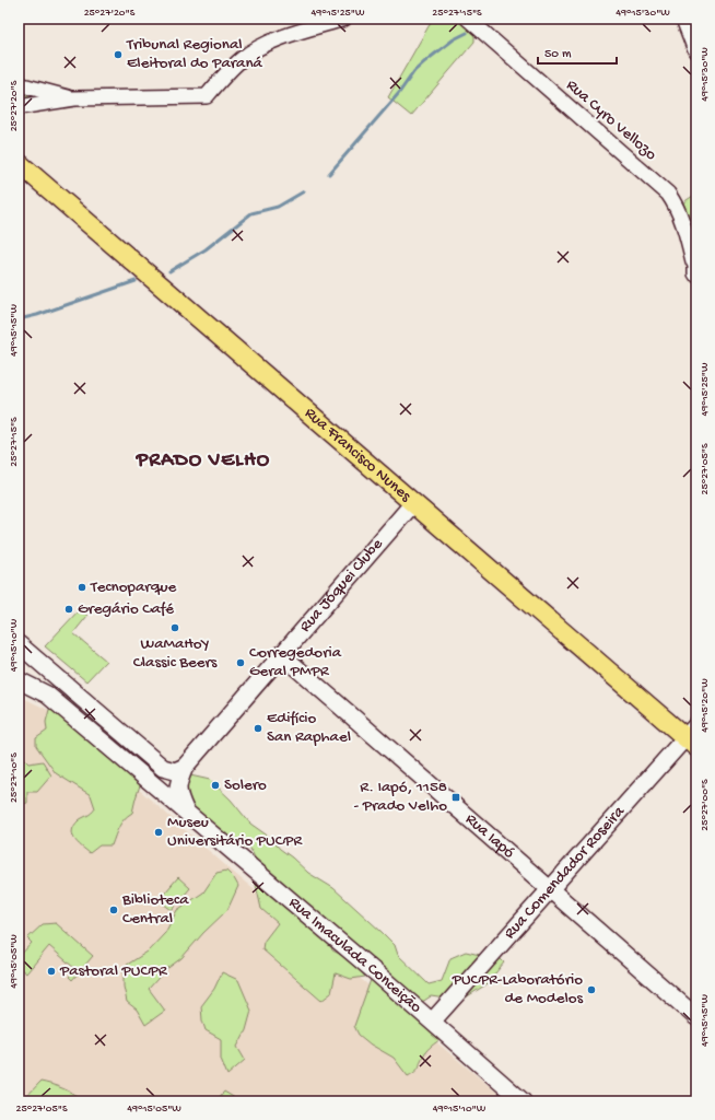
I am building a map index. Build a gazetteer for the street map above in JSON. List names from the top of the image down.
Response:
{
  "streets": {
    "main road": [
      "Rua Francisco Nunes",
      "Rua Jóquei Clube",
      "Rua Iapó",
      "Rua Comendador Roseira",
      "Rua Imaculada Conceição"
    ],
    "street": ["Rua Cyro Vellozo"]
  },
  "crossings": [
    ["Rua Francisco Nunes", "Rua Jóquei Clube"],
    ["Rua Francisco Nunes", "Rua Comendador Roseira"],
    ["Rua Jóquei Clube", "Rua Iapó"],
    ["Rua Jóquei Clube", "Rua Imaculada Conceição"],
    ["Rua Iapó", "Rua Comendador Roseira"],
    ["Rua Comendador Roseira", "Rua Imaculada Conceição"]
  ],
  "districts": ["PRADO VELHO"],
  "places": {
    "other": [
      "Tribunal Regional Eleitoral do Paraná",
      "Tecnoparque",
      "Gregário Café",
      "WaMaHoY Classic Beers",
      "Corregedoria Geral PMPR",
      "Edifício San Raphael",
      "Solero",
      "Museu Universitário PUCPR",
      "Biblioteca Central",
      "Pastoral PUCPR",
      "PUCPR-Laboratório de Modelos"
    ],
    "transit": ["R. Iapó, 1158 - Prado Velho"]
  },
  "scale_bar": "50 m",
  "coordinates": [
    "25°27'20\"S",
    "49°15'25\"W",
    "25°27'15\"S",
    "49°15'30\"W",
    "49°15'15\"W",
    "25°27'05\"S",
    "49°15'10\"W",
    "49°15'20\"W",
    "25°27'10\"S",
    "25°27'00\"S",
    "49°15'05\"W"
  ]
}
